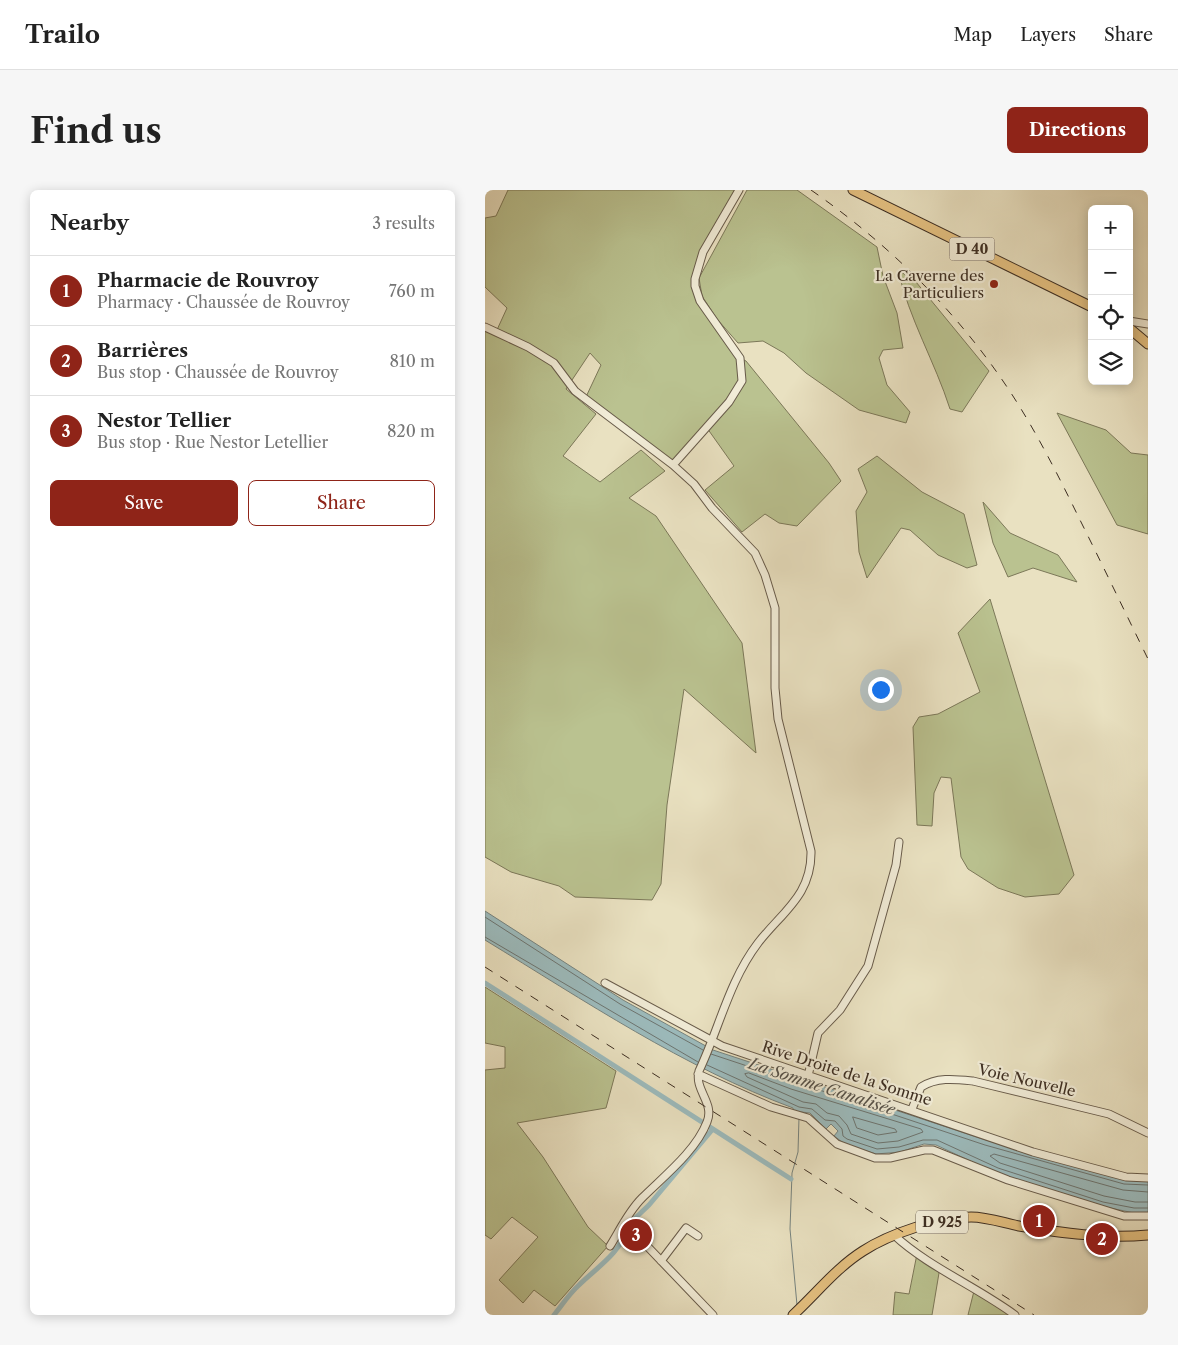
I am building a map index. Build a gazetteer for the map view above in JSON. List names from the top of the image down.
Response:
{
  "streets": {
    "main road": ["D 40", "D 925"],
    "street": ["Rive Droite de la Somme", "Voie Nouvelle"]
  },
  "crossings": [
    ["Rive Droite de la Somme", "Voie Nouvelle"]
  ],
  "water": ["La Somme Canalisée"],
  "places": ["La Caverne des Particuliers"],
  "page": {
    "header": "Trailo",
    "nav": ["Map", "Layers", "Share"],
    "buttons": [
      "Directions",
      ["Save", "Share"]
    ],
    "title": "Find us",
    "heading": ["Nearby", "3 results"],
    "map_buttons": ["+", "−"],
    "list": [
      {
        "mark": "1",
        "name": "Pharmacie de Rouvroy",
        "note": "Pharmacy · Chaussée de Rouvroy",
        "value": "760 m"
      },
      {
        "mark": "2",
        "name": "Barrières",
        "note": "Bus stop · Chaussée de Rouvroy",
        "value": "810 m"
      },
      {
        "mark": "3",
        "name": "Nestor Tellier",
        "note": "Bus stop · Rue Nestor Letellier",
        "value": "820 m"
      }
    ],
    "pins": ["1", "3", "2"]
  }
}
